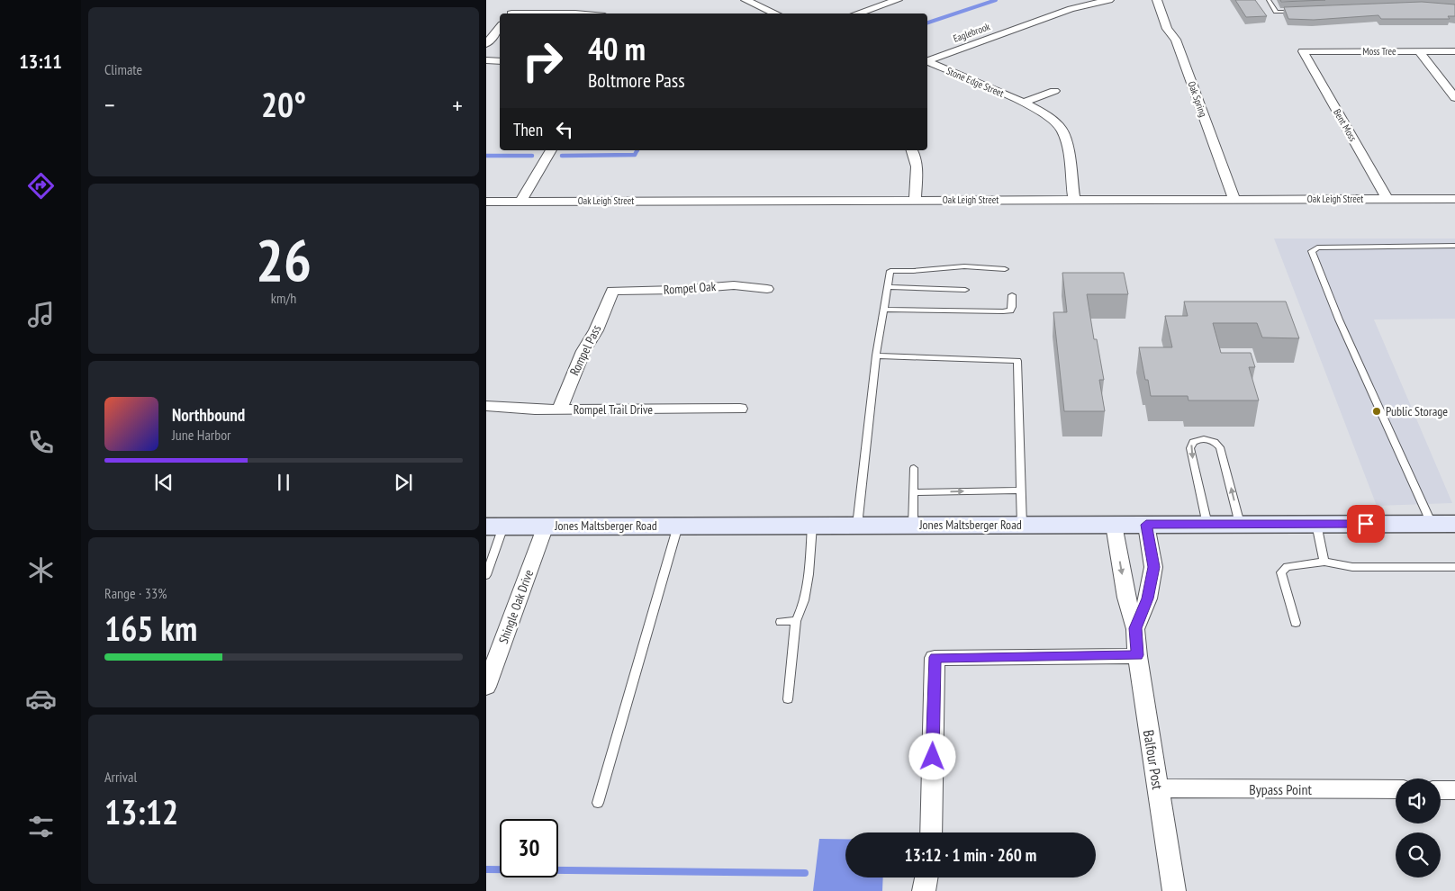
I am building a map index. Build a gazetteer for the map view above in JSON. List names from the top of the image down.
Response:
{
  "streets": {
    "main road": ["Jones Maltsberger Road"],
    "street": [
      "Eaglebrook",
      "Moss Tree",
      "Stone Edge Street",
      "Oak Spring",
      "Bent Moss",
      "Oak Leigh Street",
      "Rompel Oak",
      "Rompel Pass",
      "Rompel Trail Drive",
      "Shingle Oak Drive",
      "Balfour Post",
      "Bypass Point"
    ]
  },
  "crossings": [
    ["Moss Tree", "Bent Moss"],
    ["Stone Edge Street", "Oak Leigh Street"],
    ["Oak Spring", "Oak Leigh Street"],
    ["Bent Moss", "Oak Leigh Street"],
    ["Rompel Oak", "Rompel Pass"],
    ["Rompel Pass", "Rompel Trail Drive"],
    ["Jones Maltsberger Road", "Shingle Oak Drive"],
    ["Jones Maltsberger Road", "Balfour Post"],
    ["Balfour Post", "Bypass Point"]
  ],
  "places": ["Public Storage"],
  "page": {
    "tabs": "13:11",
    "tile": [
      "Climate",
      ["26", "km/h"],
      ["Range · 33%", "165 km"],
      ["Arrival", "13:12"]
    ],
    "turn": ["40 m", "Boltmore Pass"],
    "heat": ["−", "20°", "+"],
    "then": "Then",
    "song": ["Northbound", "June Harbor"],
    "limit": "30",
    "trip": "13:12 · 1 min · 260 m"
  }
}
